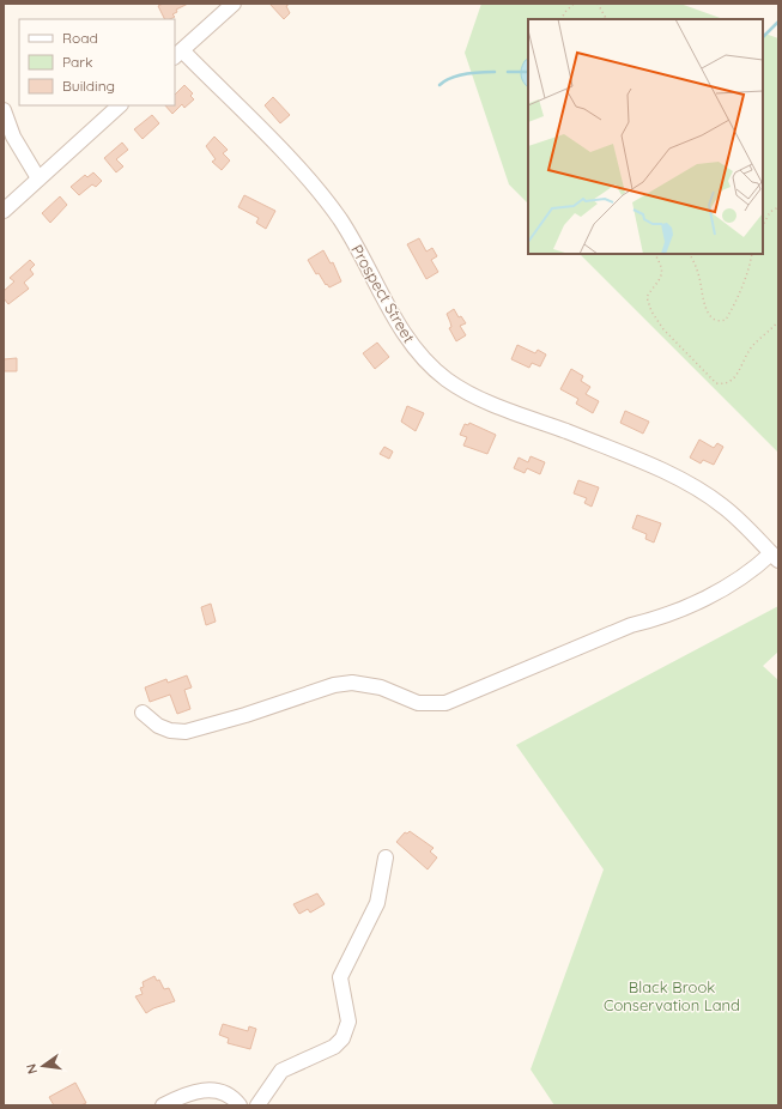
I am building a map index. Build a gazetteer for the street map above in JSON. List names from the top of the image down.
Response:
{
  "streets": {
    "street": ["Prospect Street"]
  },
  "parks": ["Black Brook Conservation Land"],
  "legend": ["Road", "Park", "Building"],
  "north": "left"
}
